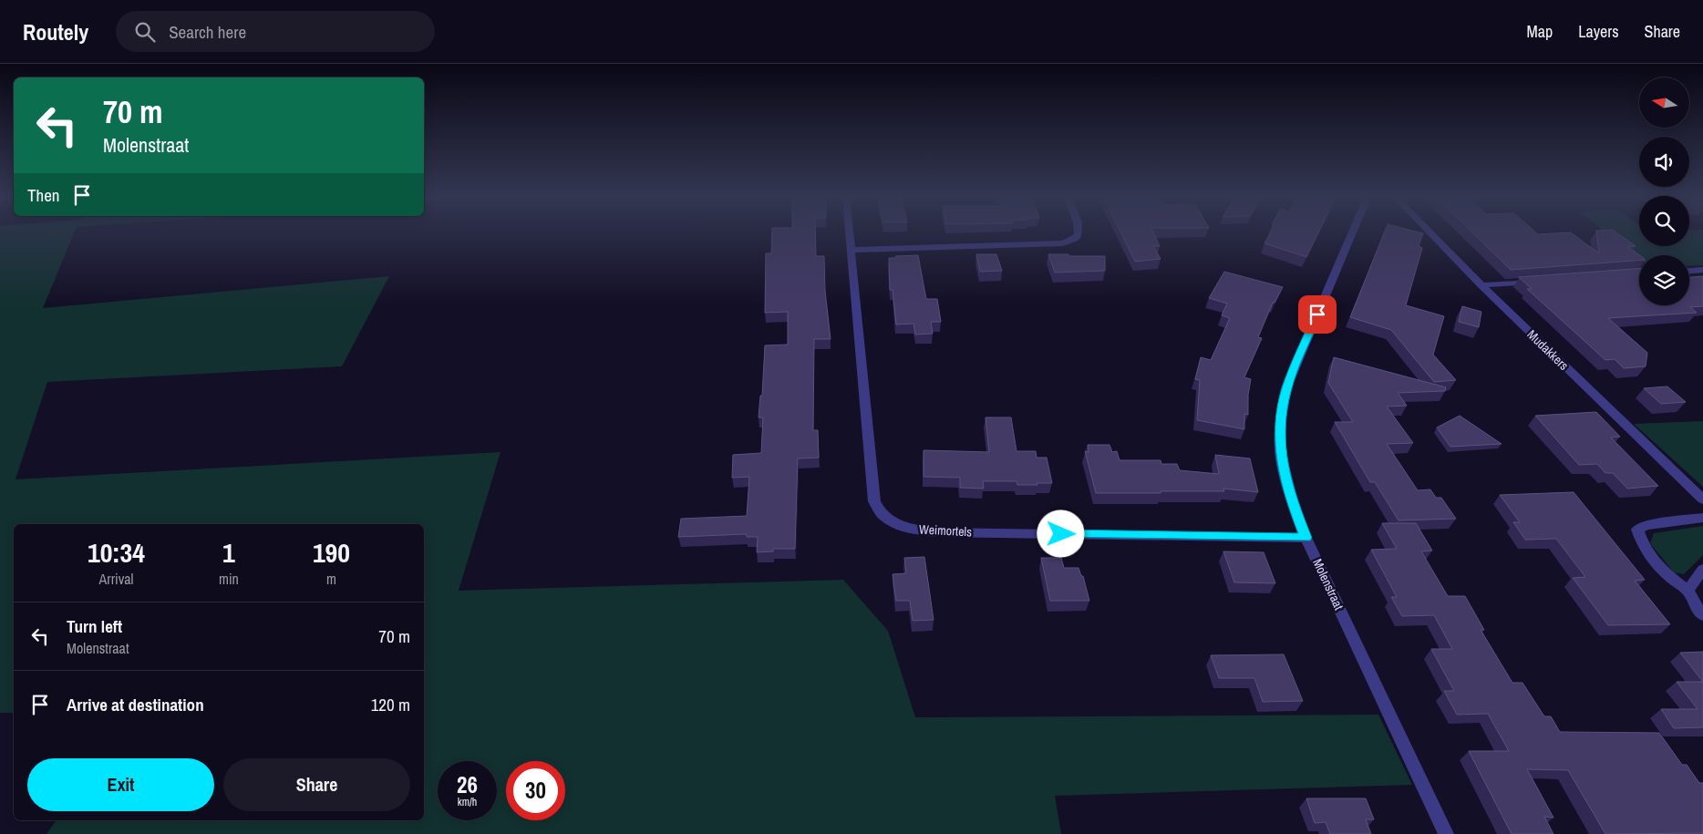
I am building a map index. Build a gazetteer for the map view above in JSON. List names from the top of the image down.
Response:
{
  "streets": {
    "street": ["Mudakkers", "Weimortels", "Molenstraat"]
  },
  "crossings": [
    ["Weimortels", "Molenstraat"]
  ],
  "north": "left",
  "page": {
    "header": "Routely",
    "search": "Search here",
    "nav": ["Map", "Layers", "Share"],
    "turn": ["70 m", "Molenstraat"],
    "then": "Then",
    "eta": [
      "10:34",
      "Arrival",
      "1",
      "min",
      "190",
      "m"
    ],
    "list": [
      {
        "name": "Turn left",
        "note": "Molenstraat",
        "value": "70 m"
      },
      {
        "name": "Arrive at destination",
        "value": "120 m"
      }
    ],
    "buttons": ["Exit", "Share"],
    "speed": "26 km/h",
    "limit": "30"
  }
}
